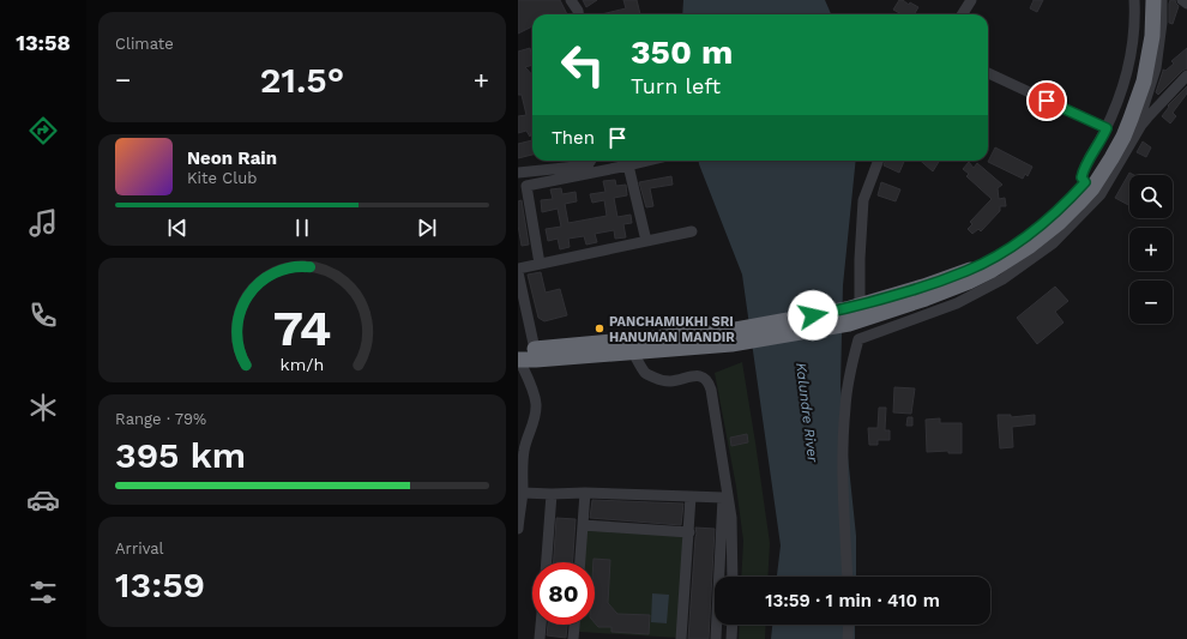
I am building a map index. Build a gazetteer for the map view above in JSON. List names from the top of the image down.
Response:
{
  "water": ["Kalundre River"],
  "places": ["PANCHAMUKHI SRI HANUMAN MANDIR"],
  "page": {
    "tabs": "13:58",
    "tile": [
      "Climate",
      ["Range · 79%", "395 km"],
      ["Arrival", "13:59"]
    ],
    "turn": ["350 m", "Turn left"],
    "heat": ["−", "21.5°", "+"],
    "then": "Then",
    "song": ["Neon Rain", "Kite Club"],
    "map_buttons": ["+", "−"],
    "limit": "80",
    "trip": "13:59 · 1 min · 410 m",
    "gauge": ["74", "km/h"]
  }
}
